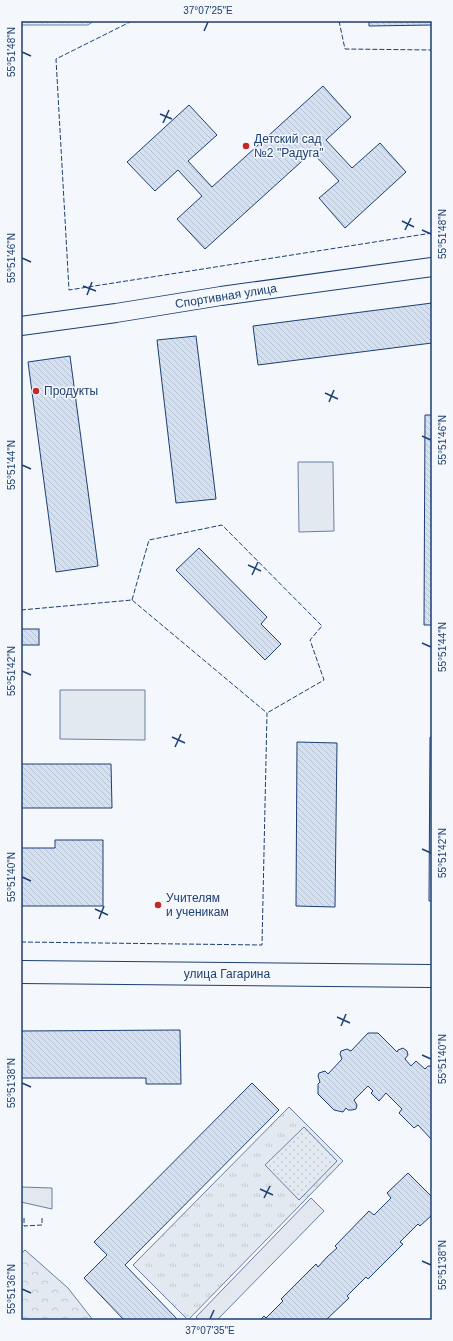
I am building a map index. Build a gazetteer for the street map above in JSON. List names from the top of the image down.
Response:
{
  "streets": {
    "street": ["Спортивная улица", "улица Гагарина"]
  },
  "places": ["Детский сад №2 \"Радуга\"", "Продукты", "Учителям и ученикам"],
  "coordinates": [
    "37°07'25\"E",
    "55°51'48\"N",
    "55°51'46\"N",
    "55°51'44\"N",
    "55°51'42\"N",
    "55°51'40\"N",
    "55°51'38\"N",
    "55°51'36\"N",
    "37°07'35\"E"
  ]
}
